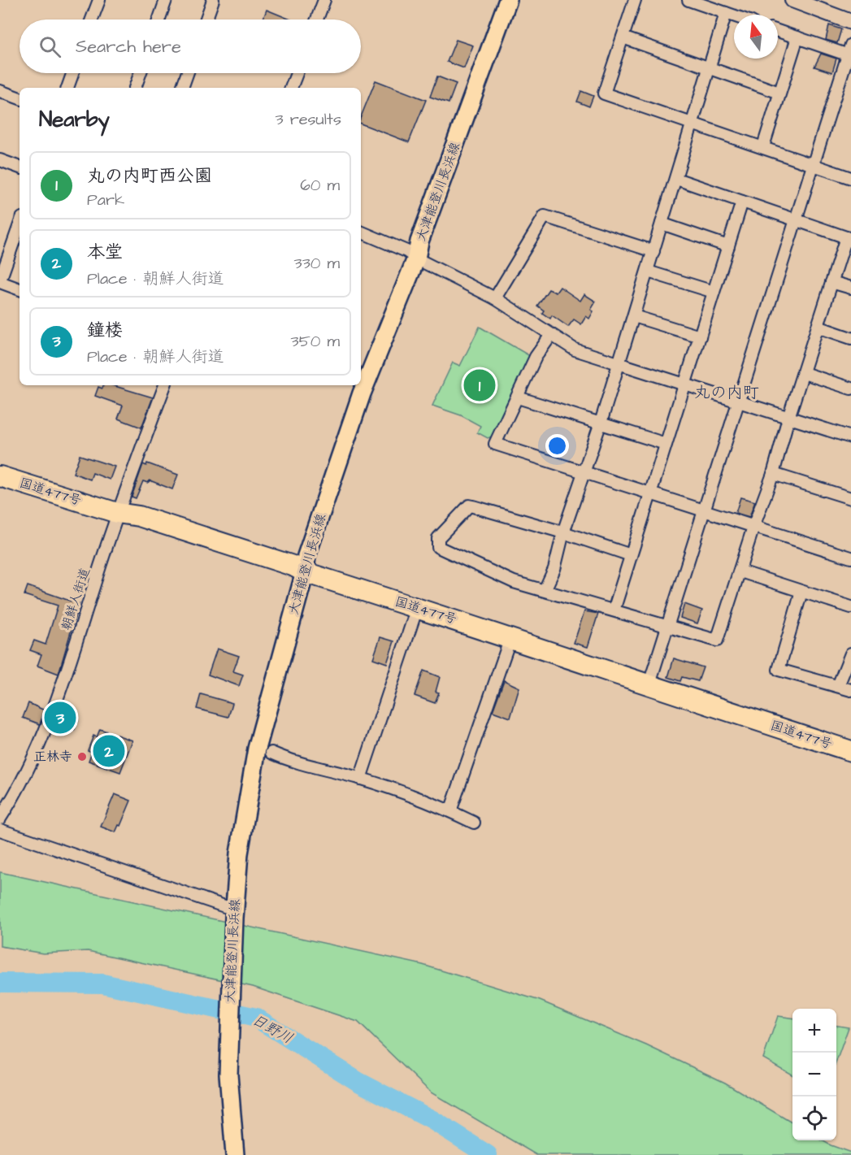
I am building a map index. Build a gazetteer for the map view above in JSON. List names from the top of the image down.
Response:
{
  "streets": {
    "highway": ["国道477号"],
    "main road": ["大津能登川長浜線"],
    "street": ["朝鮮人街道"]
  },
  "crossings": [
    ["大津能登川長浜線", "国道477号"],
    ["国道477号", "朝鮮人街道"]
  ],
  "districts": ["丸の内町"],
  "water": ["日野川"],
  "places": ["正林寺"],
  "north": "top",
  "page": {
    "search": "Search here",
    "heading": ["Nearby", "3 results"],
    "list": [
      {
        "mark": "1",
        "name": "丸の内町西公園",
        "note": "Park",
        "value": "60 m"
      },
      {
        "mark": "2",
        "name": "本堂",
        "note": "Place · 朝鮮人街道",
        "value": "330 m"
      },
      {
        "mark": "3",
        "name": "鐘楼",
        "note": "Place · 朝鮮人街道",
        "value": "350 m"
      }
    ],
    "pins": ["1", "3", "2"],
    "map_buttons": ["+", "−"]
  }
}
